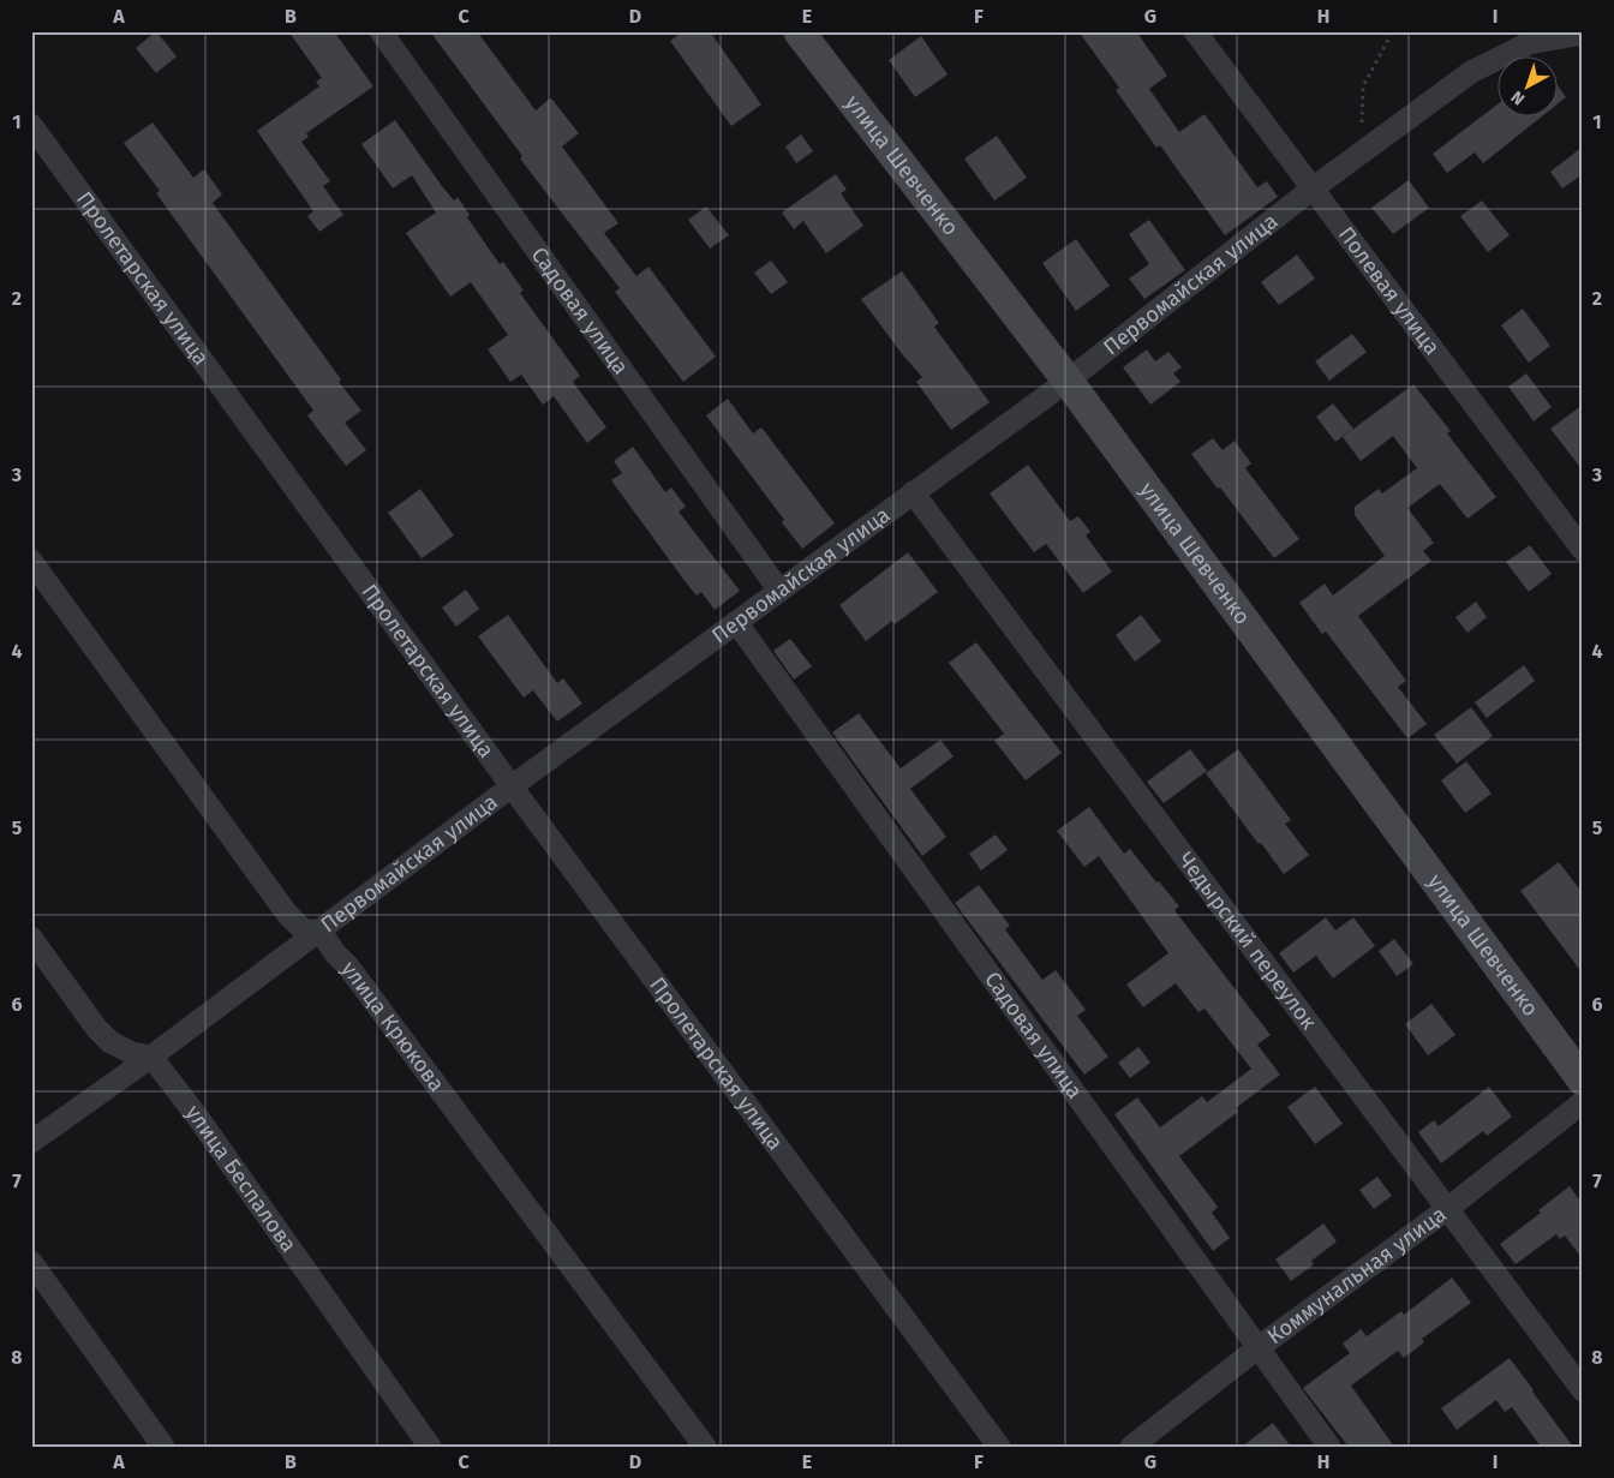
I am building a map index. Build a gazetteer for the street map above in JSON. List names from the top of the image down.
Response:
{
  "streets": {
    "street": [
      "улица Шевченко",
      "Пролетарская улица",
      "Первомайская улица",
      "Полевая улица",
      "Садовая улица",
      "Чедырский переулок",
      "улица Крюкова",
      "улица Беспалова",
      "Коммунальная улица"
    ]
  },
  "crossings": [
    ["улица Шевченко", "Первомайская улица"],
    ["Пролетарская улица", "Первомайская улица"],
    ["Первомайская улица", "Полевая улица"],
    ["Первомайская улица", "Садовая улица"],
    ["Первомайская улица", "Чедырский переулок"],
    ["Первомайская улица", "улица Крюкова"],
    ["Первомайская улица", "улица Беспалова"],
    ["Садовая улица", "Коммунальная улица"],
    ["Чедырский переулок", "Коммунальная улица"]
  ],
  "north": "bottom left",
  "grid": {
    "columns": [
      "A",
      "B",
      "C",
      "D",
      "E",
      "F",
      "G",
      "H",
      "I"
    ],
    "rows": [
      "1",
      "2",
      "3",
      "4",
      "5",
      "6",
      "7",
      "8"
    ]
  }
}
